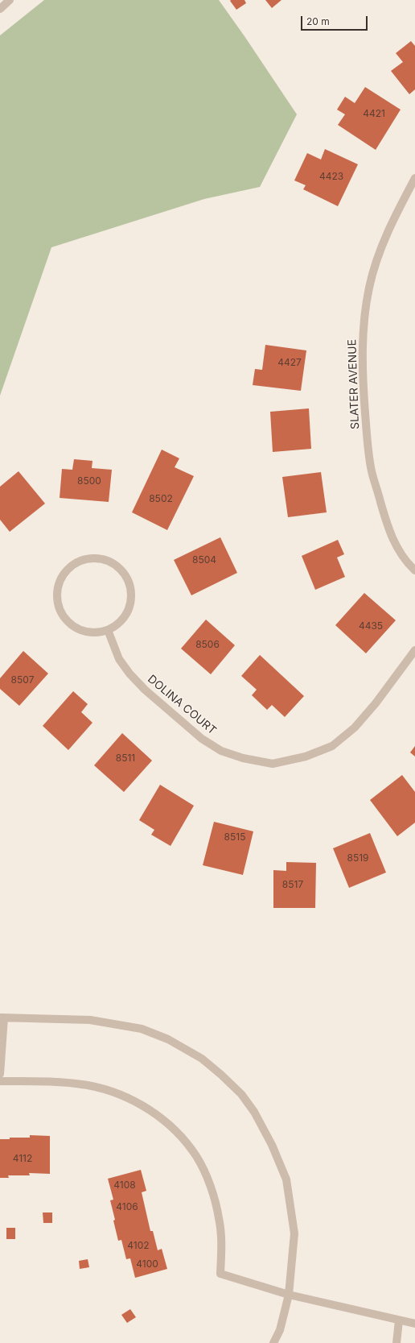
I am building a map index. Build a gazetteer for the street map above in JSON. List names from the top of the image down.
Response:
{
  "streets": {
    "street": ["SLATER AVENUE", "DOLINA COURT"]
  },
  "house_numbers": [
    "4421",
    "4423",
    "4427",
    "8500",
    "8502",
    "8504",
    "4435",
    "8506",
    "8507",
    "8511",
    "8515",
    "8519",
    "8517",
    "4112",
    "4108",
    "4106",
    "4102",
    "4100"
  ],
  "scale_bar": "20 m"
}
